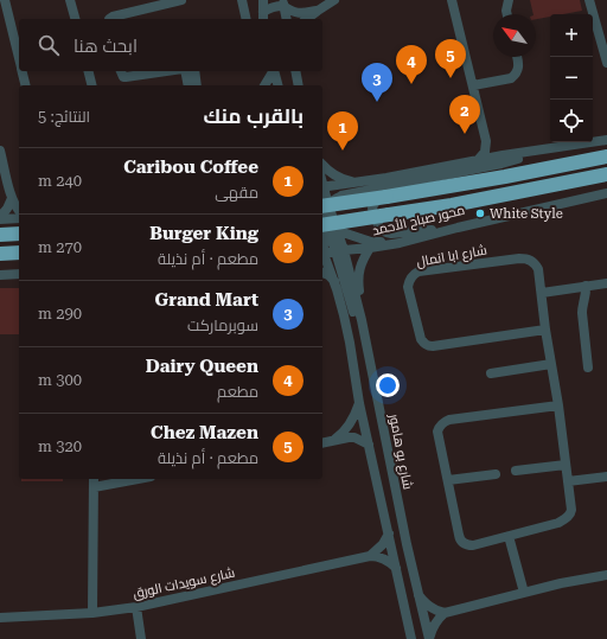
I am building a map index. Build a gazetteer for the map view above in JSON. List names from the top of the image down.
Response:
{
  "streets": {
    "highway": ["محور صباح الأحمد"],
    "street": ["شارع ابا انمال", "شارع بو هامور", "شارع سويدات الورق"]
  },
  "crossings": [
    ["محور صباح الأحمد", "شارع بو هامور"]
  ],
  "places": ["White Style"],
  "north": "top left",
  "page": {
    "map_buttons": ["+", "−"],
    "search": "ابحث هنا",
    "pins": [
      "5",
      "4",
      "3",
      "2",
      "1"
    ],
    "heading": ["بالقرب منك", "النتائج: 5"],
    "list": [
      {
        "mark": "1",
        "name": "Caribou Coffee",
        "note": "مقهى",
        "value": "240 m"
      },
      {
        "mark": "2",
        "name": "Burger King",
        "note": "مطعم · أم نذيلة",
        "value": "270 m"
      },
      {
        "mark": "3",
        "name": "Grand Mart",
        "note": "سوبرماركت",
        "value": "290 m"
      },
      {
        "mark": "4",
        "name": "Dairy Queen",
        "note": "مطعم",
        "value": "300 m"
      },
      {
        "mark": "5",
        "name": "Chez Mazen",
        "note": "مطعم · أم نذيلة",
        "value": "320 m"
      }
    ]
  }
}
